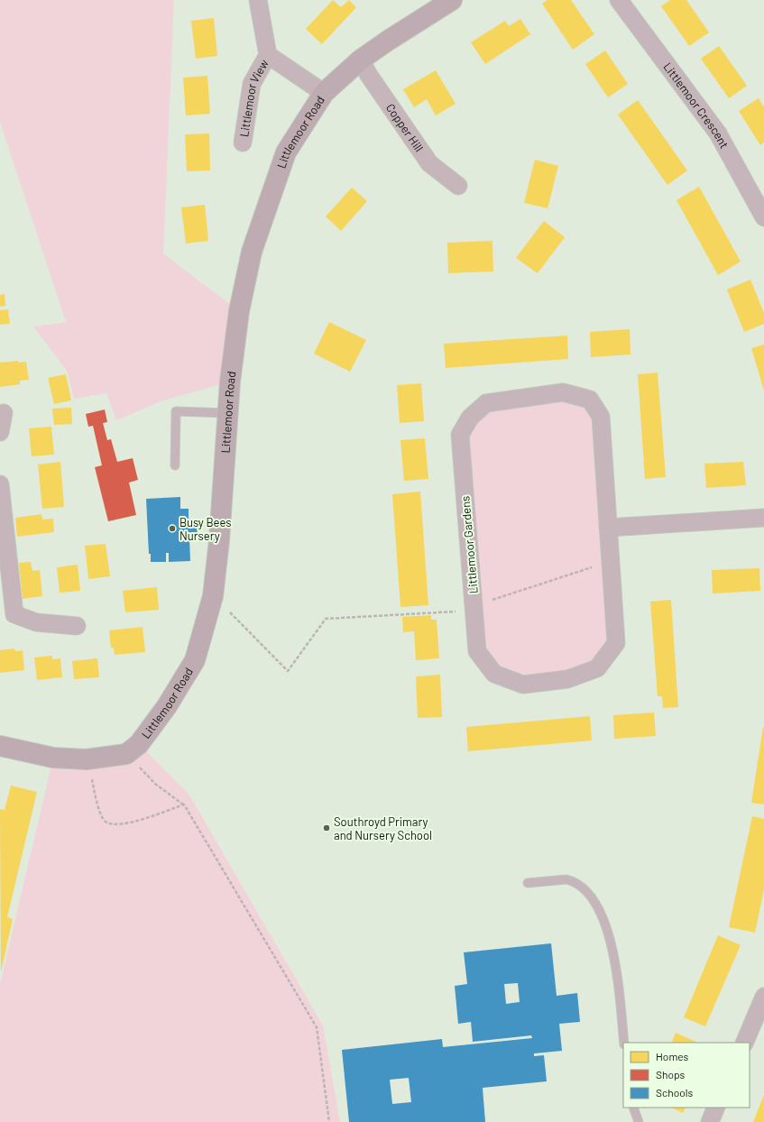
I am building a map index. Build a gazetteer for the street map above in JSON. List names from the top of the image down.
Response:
{
  "streets": {
    "street": [
      "Littlemoor View",
      "Littlemoor Crescent",
      "Copper Hill",
      "Littlemoor Road",
      "Littlemoor Gardens"
    ]
  },
  "crossings": [
    ["Littlemoor View", "Littlemoor Road"],
    ["Copper Hill", "Littlemoor Road"]
  ],
  "places": ["Busy Bees Nursery", "Southroyd Primary and Nursery School"],
  "legend": ["Homes", "Shops", "Schools"]
}
